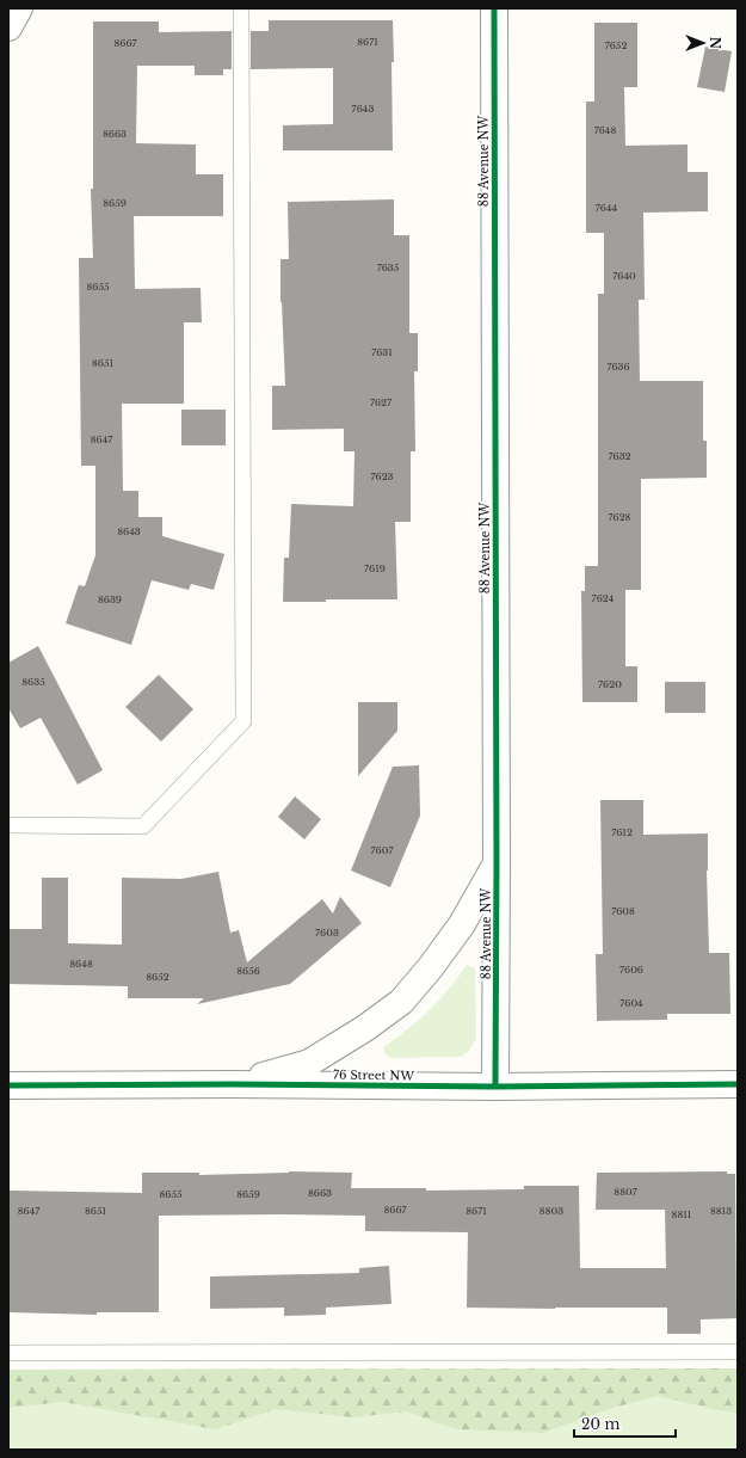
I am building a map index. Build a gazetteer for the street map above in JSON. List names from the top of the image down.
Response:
{
  "streets": {
    "street": ["88 Avenue NW", "76 Street NW"]
  },
  "crossings": [
    ["88 Avenue NW", "76 Street NW"]
  ],
  "house_numbers": [
    "8671",
    "8667",
    "7652",
    "7643",
    "7648",
    "8663",
    "8659",
    "7644",
    "7635",
    "7640",
    "8655",
    "7631",
    "8651",
    "7636",
    "7627",
    "8647",
    "7632",
    "7623",
    "7628",
    "8643",
    "7619",
    "7624",
    "8639",
    "8635",
    "7620",
    "7612",
    "7607",
    "7608",
    "7603",
    "8648",
    "7606",
    "8656",
    "8652",
    "7604",
    "8807",
    "8663",
    "8655",
    "8659",
    "8667",
    "8647",
    "8651",
    "8671",
    "8803",
    "8813",
    "8811"
  ],
  "scale_bar": "20 m",
  "north": "right"
}
